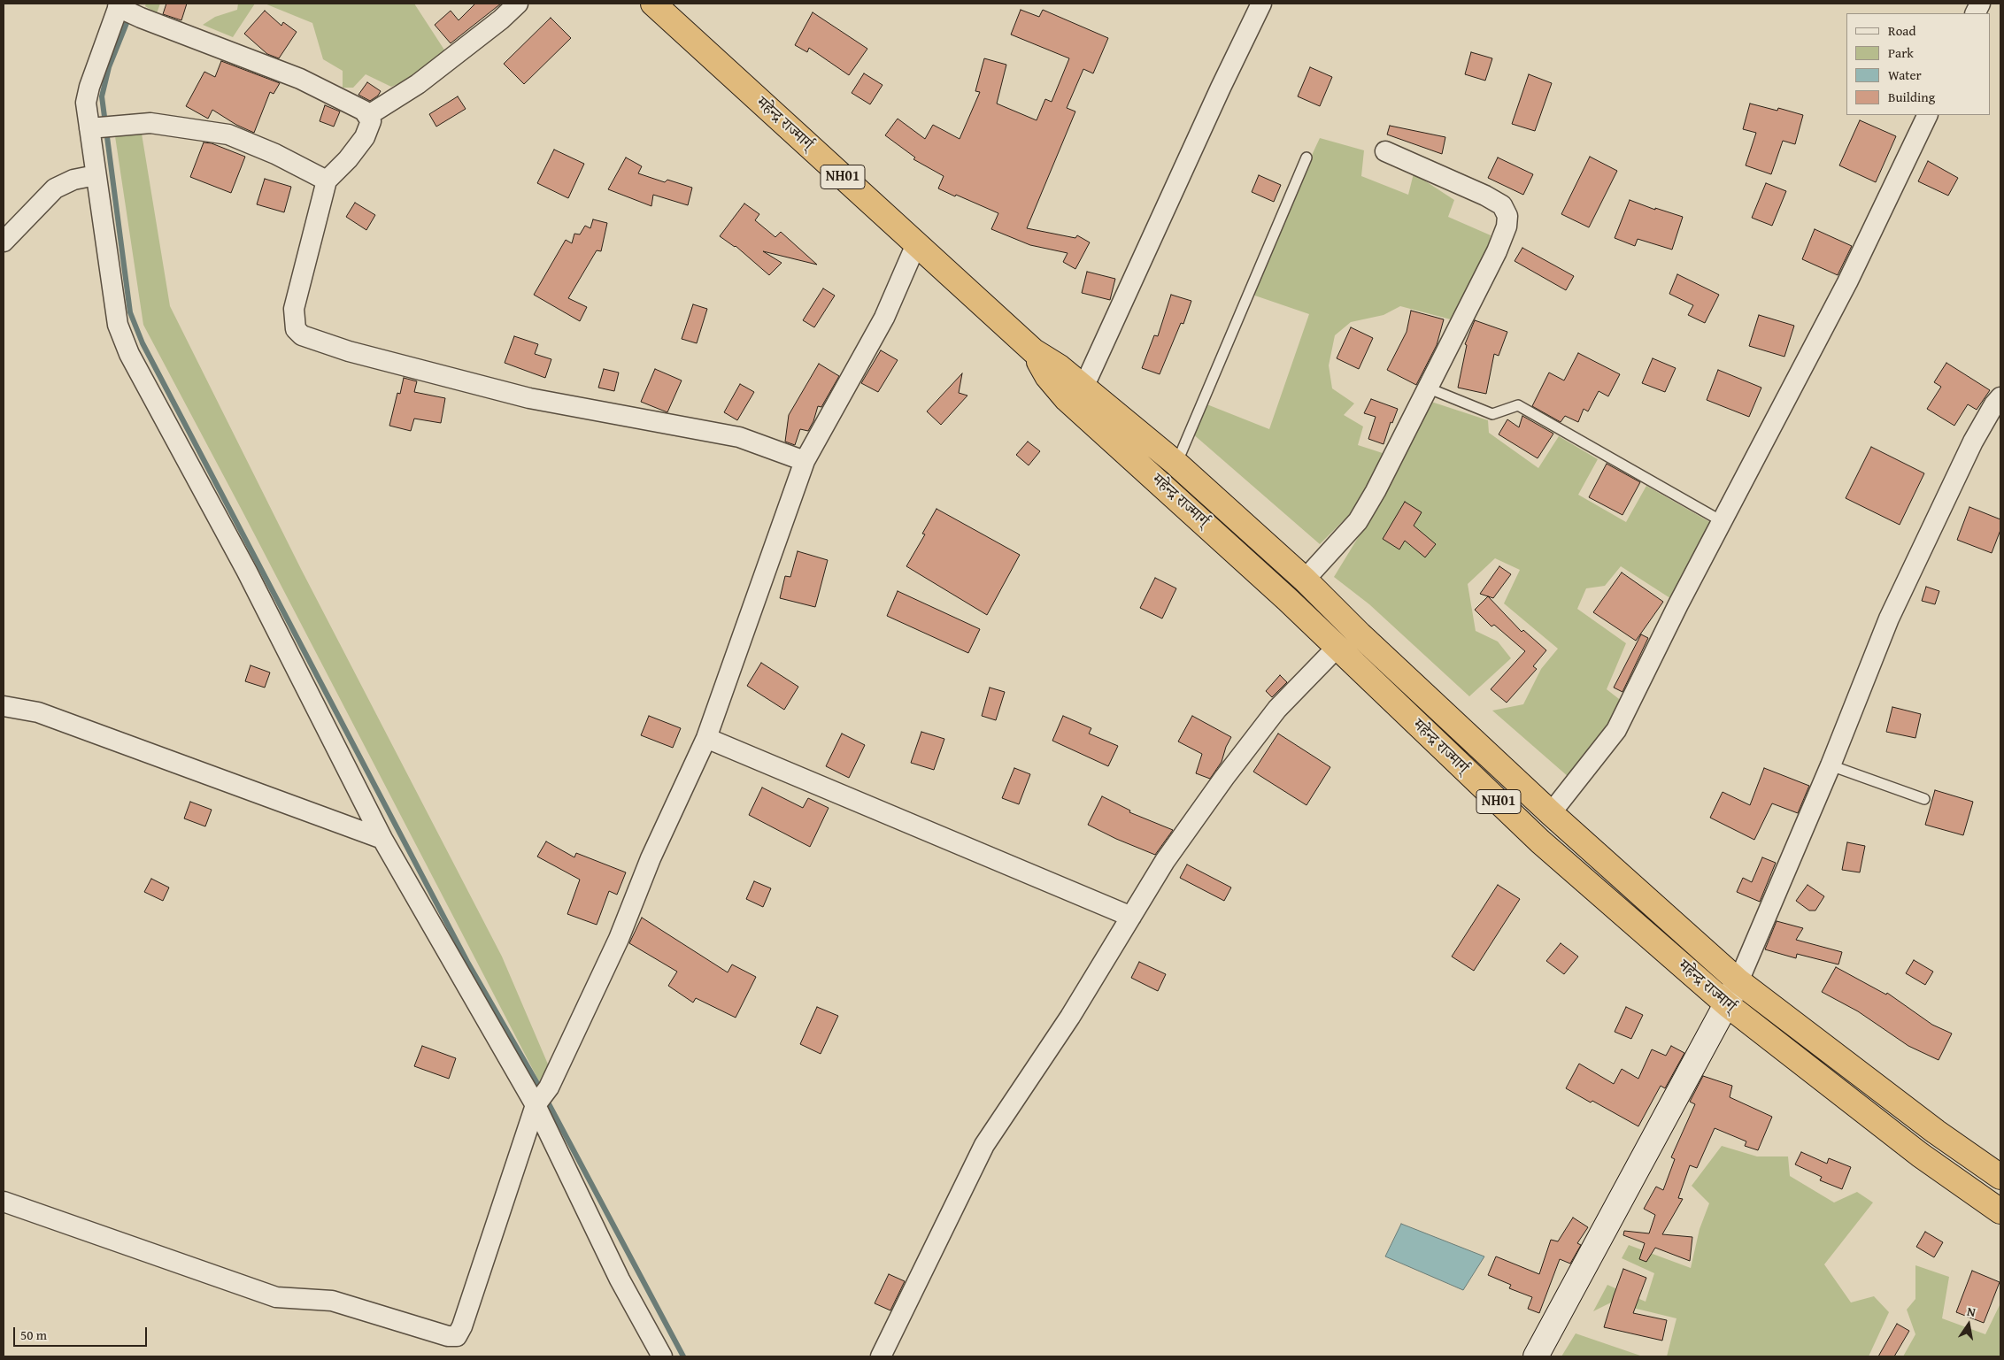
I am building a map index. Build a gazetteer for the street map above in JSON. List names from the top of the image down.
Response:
{
  "streets": {
    "highway": ["महेन्द्र राज्मार्ग्", "NH01"]
  },
  "legend": [
    "Road",
    "Park",
    "Water",
    "Building"
  ],
  "scale_bar": "50 m",
  "north": "top"
}
